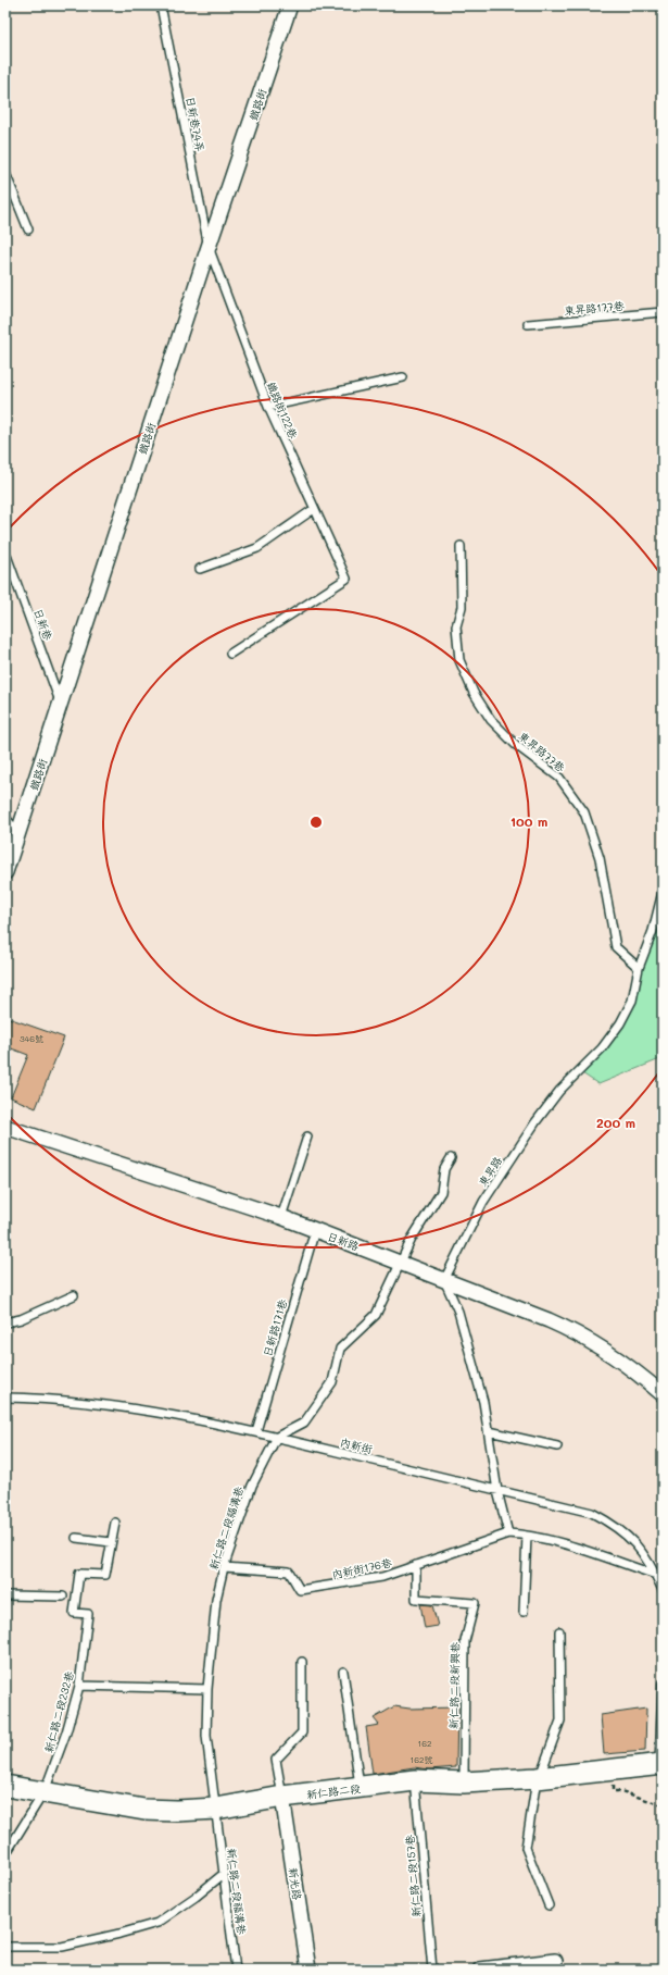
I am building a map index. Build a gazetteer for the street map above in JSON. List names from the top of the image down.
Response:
{
  "streets": {
    "street": [
      "鐵路街",
      "日新路",
      "新仁路二段",
      "新光路"
    ],
    "lane": [
      "日新巷74弄",
      "東昇路177巷",
      "鐵路街122巷",
      "日新巷",
      "東昇路77巷",
      "東昇路",
      "日新路171巷",
      "內新街",
      "新仁路二段福溝巷",
      "內新街176巷",
      "新仁路二段新興巷",
      "新仁路二段232巷",
      "新仁路二段157巷"
    ]
  },
  "crossings": [
    ["鐵路街", "日新巷74弄"],
    ["鐵路街", "鐵路街122巷"],
    ["鐵路街", "日新巷"],
    ["日新巷74弄", "鐵路街122巷"],
    ["東昇路77巷", "東昇路"],
    ["東昇路", "日新路"],
    ["日新路", "日新路171巷"],
    ["日新路171巷", "內新街"],
    ["內新街", "新仁路二段福溝巷"],
    ["內新街", "內新街176巷"],
    ["新仁路二段福溝巷", "內新街176巷"],
    ["新仁路二段福溝巷", "新仁路二段"],
    ["內新街176巷", "新仁路二段新興巷"],
    ["新仁路二段新興巷", "新仁路二段"],
    ["新仁路二段232巷", "新仁路二段"],
    ["新仁路二段", "新仁路二段157巷"],
    ["新仁路二段", "新光路"]
  ],
  "house_numbers": ["346號", "162", "162號"],
  "rings": ["100 m", "200 m"]
}
